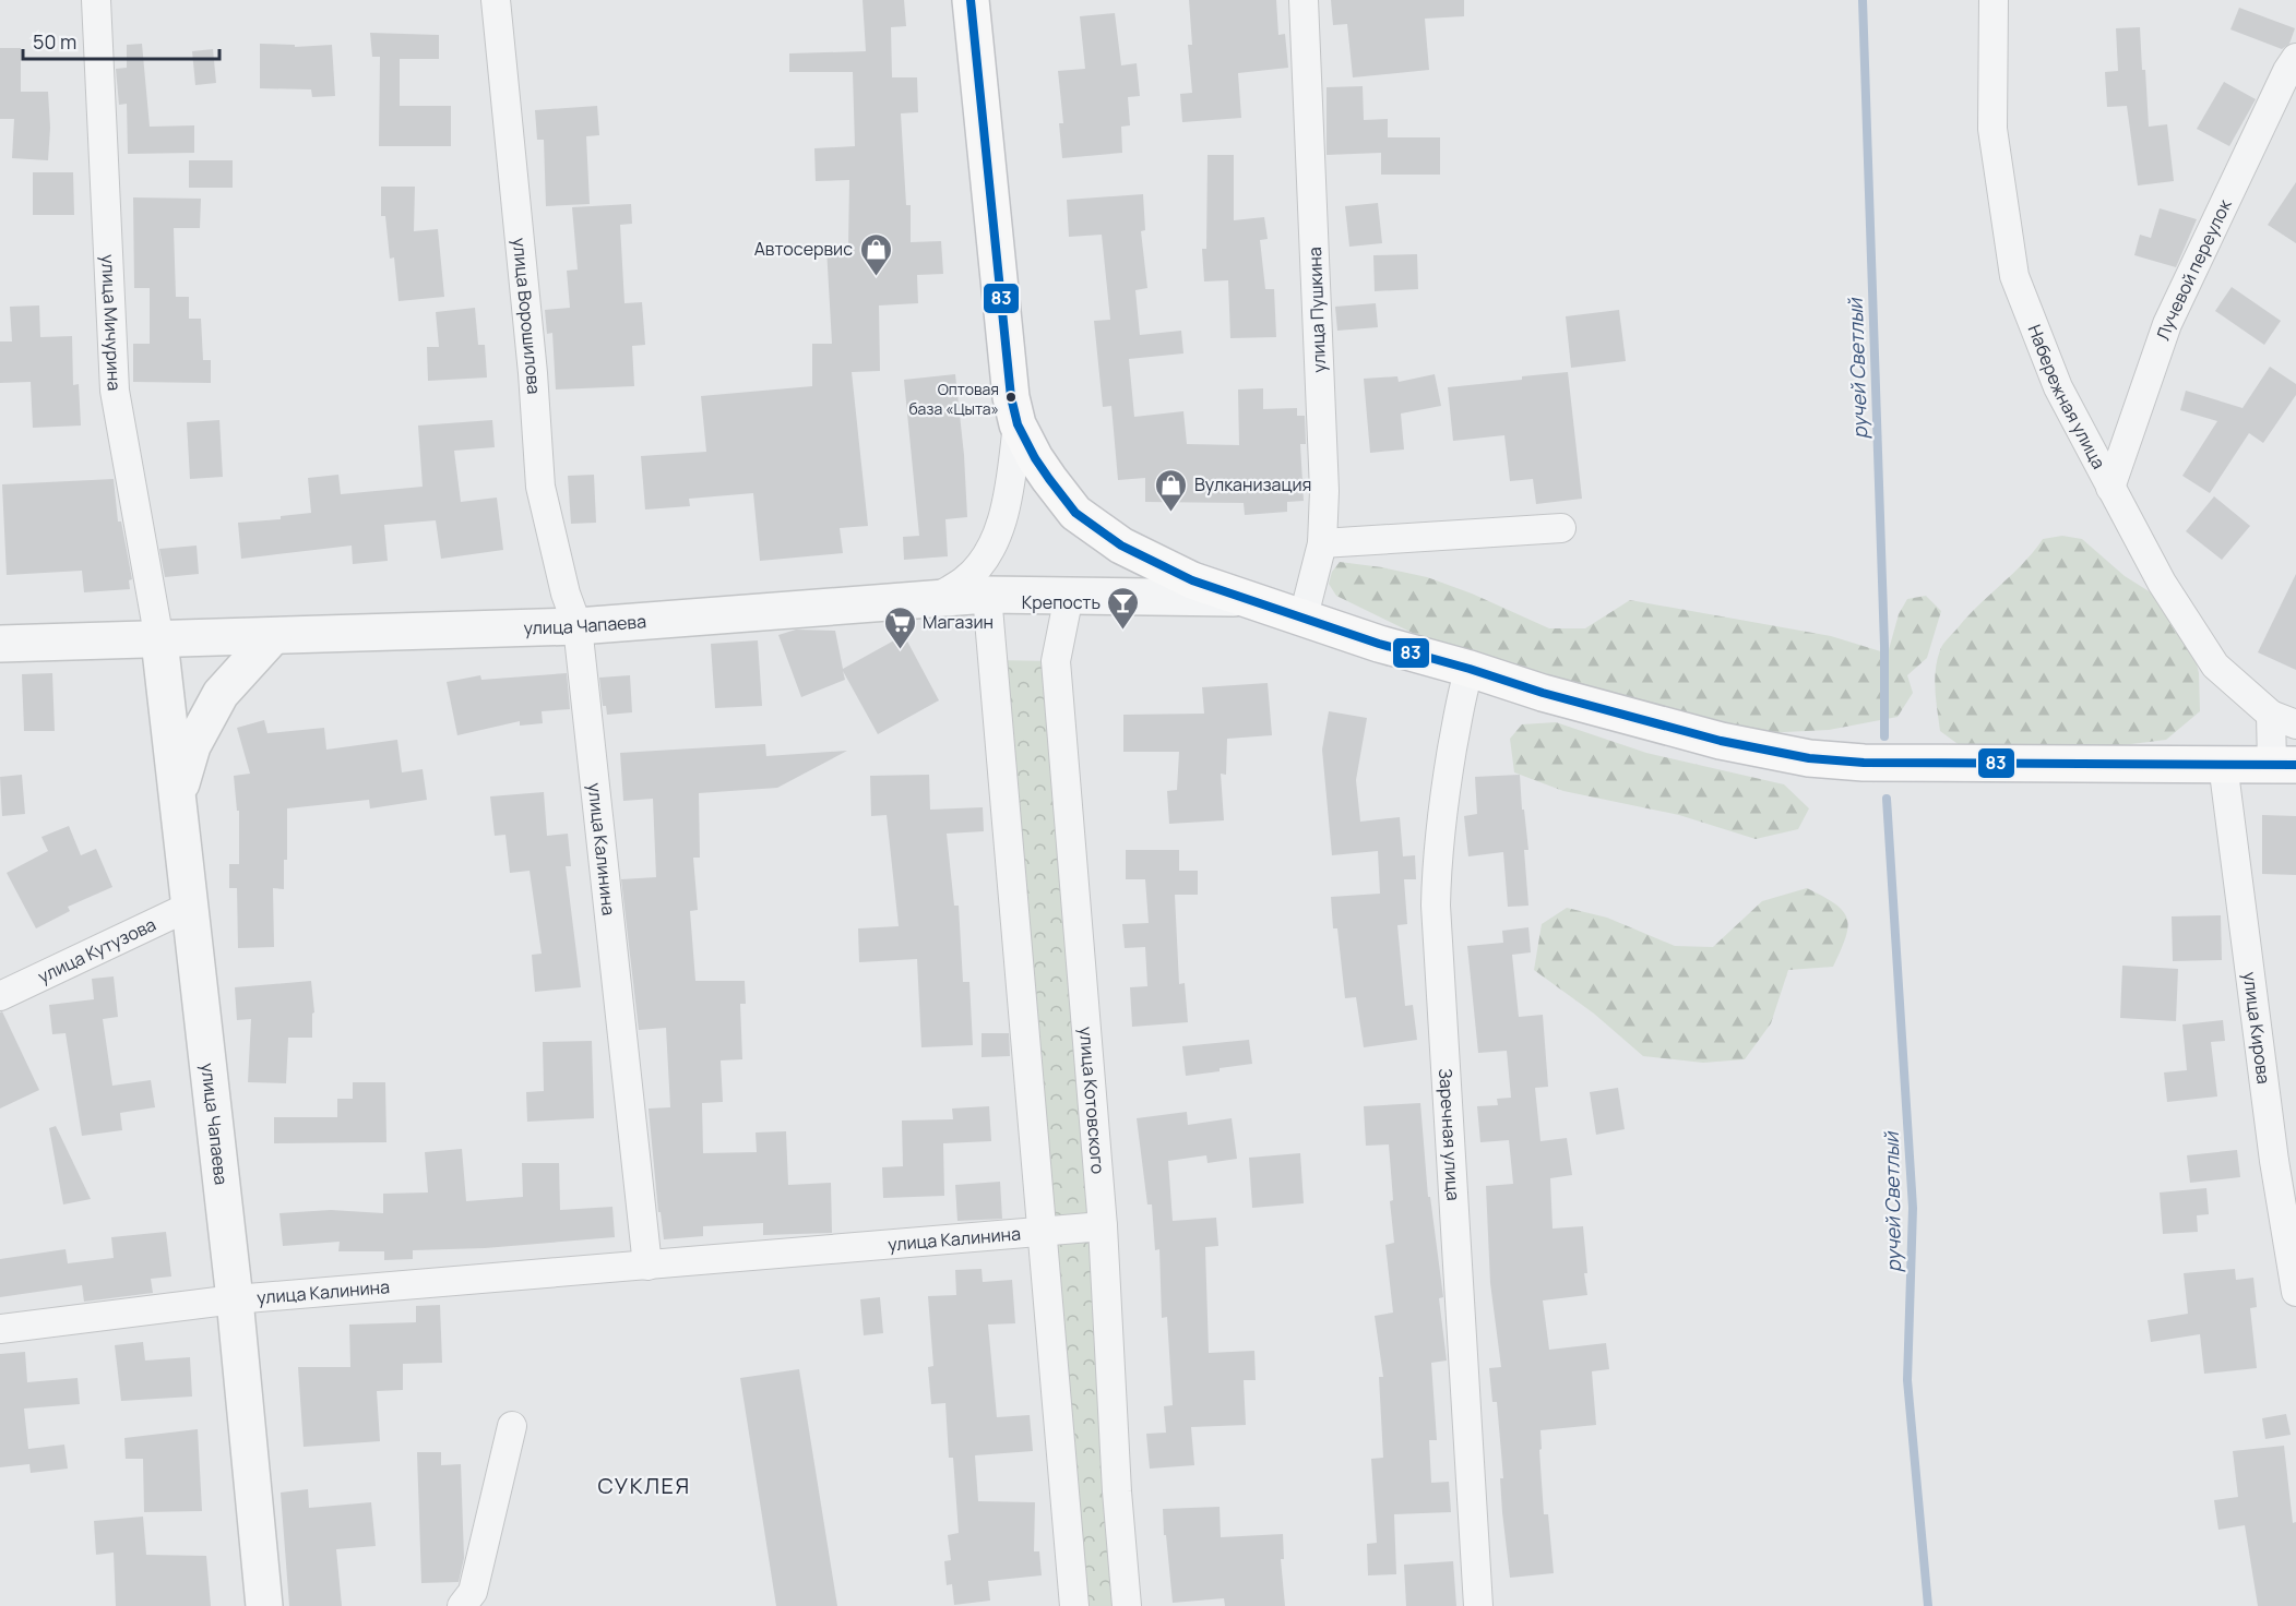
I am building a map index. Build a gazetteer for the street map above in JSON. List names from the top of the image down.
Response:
{
  "streets": {
    "street": [
      "Лучевой переулок",
      "улица Пушкина",
      "улица Ворошилова",
      "улица Мичурина",
      "Набережная улица",
      "улица Чапаева",
      "улица Калинина",
      "улица Кутузова",
      "улица Кирова",
      "улица Котовского",
      "Заречная улица"
    ]
  },
  "crossings": [
    ["Лучевой переулок", "Набережная улица"],
    ["улица Ворошилова", "улица Чапаева"],
    ["улица Ворошилова", "улица Калинина"],
    ["улица Мичурина", "улица Чапаева"],
    ["улица Чапаева", "улица Калинина"],
    ["улица Чапаева", "улица Кутузова"],
    ["улица Чапаева", "улица Котовского"],
    ["улица Калинина", "улица Котовского"]
  ],
  "districts": ["СУКЛЕЯ"],
  "water": ["ручей Светлый"],
  "places": {
    "shop": ["Автосервис", "Вулканизация"],
    "other": ["Оптовая база «Цыта»"],
    "bar": ["Крепость"],
    "supermarket": ["Магазин"]
  },
  "lines": ["transit line 83"],
  "scale_bar": "50 m"
}
